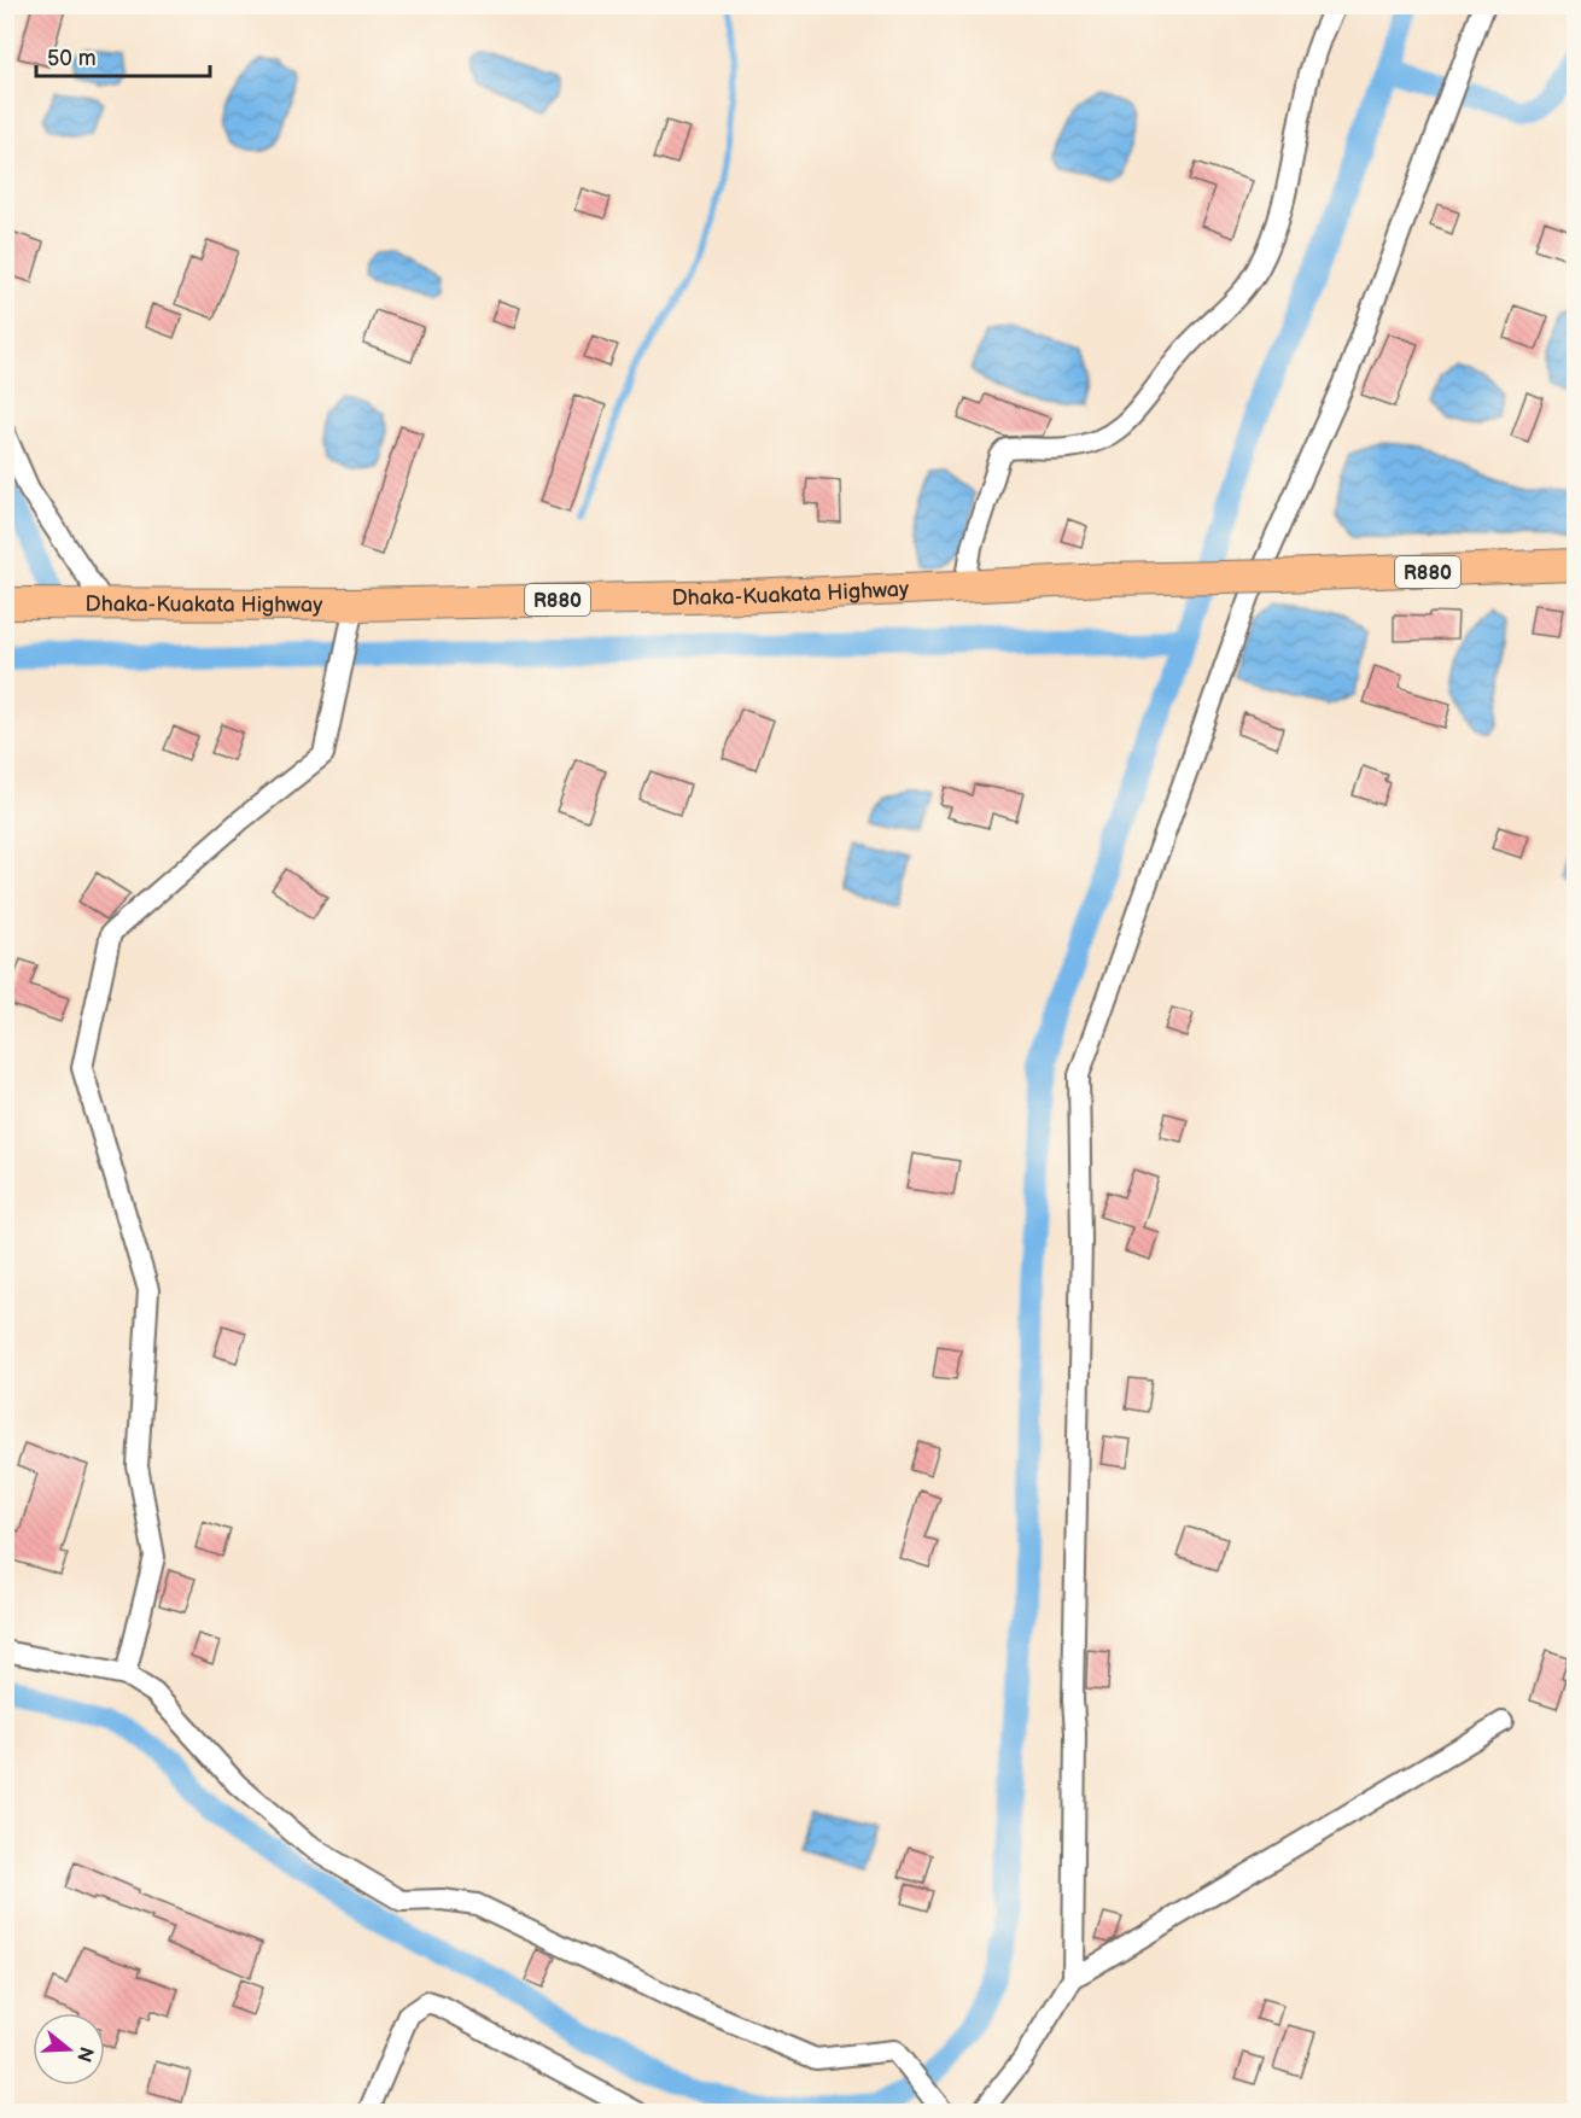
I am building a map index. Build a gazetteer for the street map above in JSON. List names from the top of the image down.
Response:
{
  "streets": {
    "main road": ["R880", "Dhaka-Kuakata Highway"]
  },
  "scale_bar": "50 m",
  "north": "right"
}
